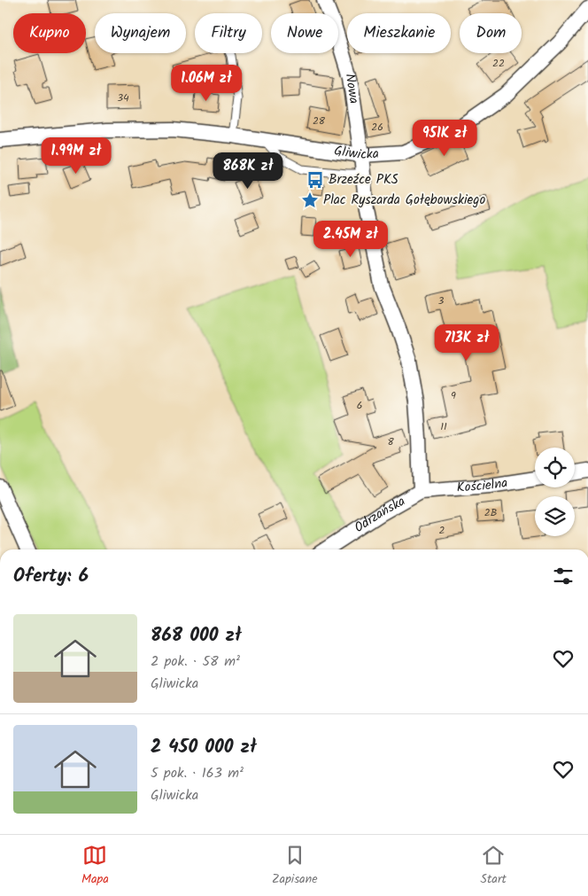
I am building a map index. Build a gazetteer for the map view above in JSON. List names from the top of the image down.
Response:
{
  "streets": {
    "street": [
      "Nowa",
      "Gliwicka",
      "Kościelna",
      "Odrzańska"
    ]
  },
  "crossings": [
    ["Nowa", "Gliwicka"],
    ["Nowa", "Kościelna"],
    ["Nowa", "Odrzańska"],
    ["Kościelna", "Odrzańska"]
  ],
  "places": {
    "bus stop": ["Brzeźce PKS"],
    "place": ["Plac Ryszarda Gołębowskiego"]
  },
  "house_numbers": [
    "22",
    "34",
    "28",
    "26",
    "3",
    "9",
    "6",
    "11",
    "8",
    "2B",
    "2"
  ],
  "page": {
    "chip": [
      "Kupno",
      "Wynajem",
      "Filtry",
      "Nowe",
      "Mieszkanie",
      "Dom"
    ],
    "price": [
      "1.06M zł",
      "951K zł",
      "1.99M zł",
      "868K zł",
      "2.45M zł",
      "713K zł"
    ],
    "heading": "Oferty: 6",
    "list": [
      {
        "name": "868 000 zł",
        "note": "2 pok. · 58 m² · Gliwicka"
      },
      {
        "name": "2 450 000 zł",
        "note": "5 pok. · 163 m² · Gliwicka"
      }
    ],
    "tabs": ["Mapa", "Zapisane", "Start"]
  }
}
